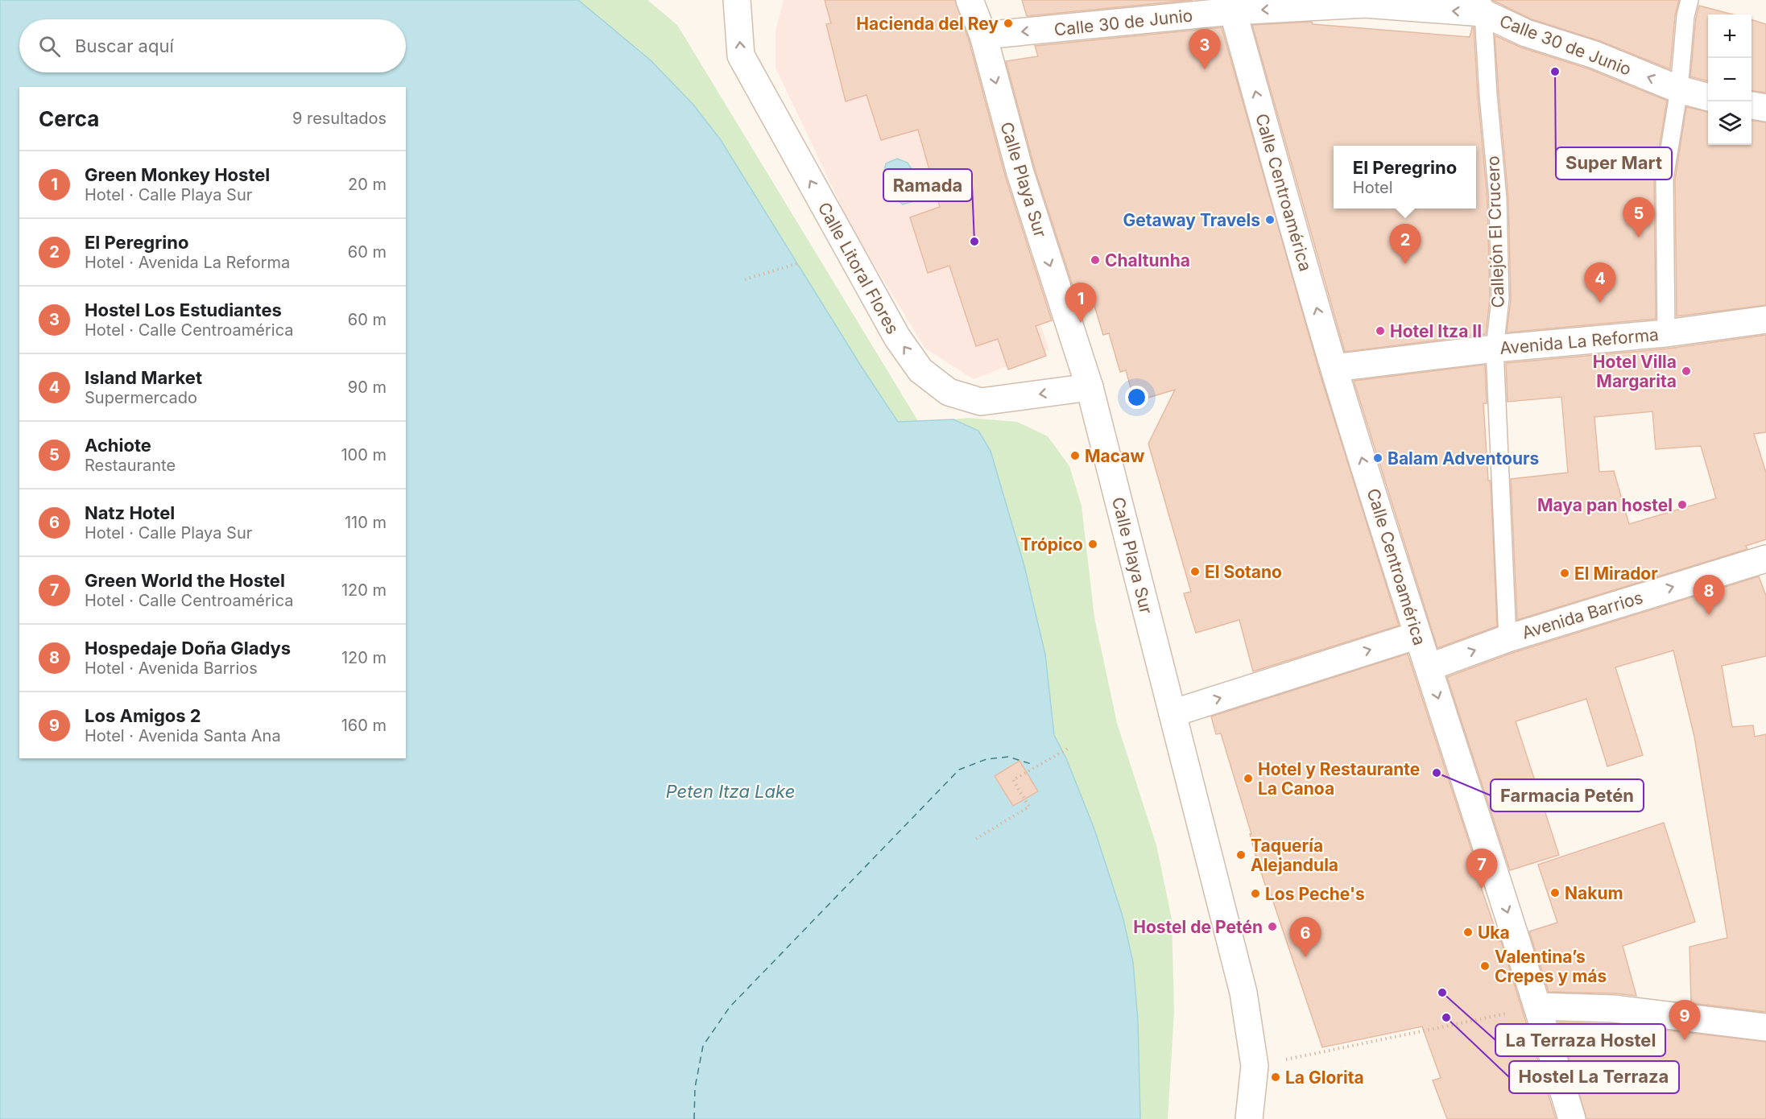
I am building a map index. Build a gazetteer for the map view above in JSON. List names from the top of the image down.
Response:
{
  "streets": {
    "street": [
      "Calle 30 de Junio",
      "Calle Playa Sur",
      "Calle Centroamérica",
      "Calle Litoral Flores",
      "Avenida La Reforma",
      "Avenida Barrios"
    ],
    "lane": ["Callejón El Crucero"]
  },
  "crossings": [
    ["Calle 30 de Junio", "Calle Playa Sur"],
    ["Calle 30 de Junio", "Calle Centroamérica"],
    ["Calle 30 de Junio", "Callejón El Crucero"],
    ["Calle Playa Sur", "Calle Litoral Flores"],
    ["Calle Centroamérica", "Avenida La Reforma"],
    ["Calle Centroamérica", "Avenida Barrios"],
    ["Callejón El Crucero", "Avenida La Reforma"],
    ["Callejón El Crucero", "Avenida Barrios"]
  ],
  "one_way": ["Calle 30 de Junio", "Calle Litoral Flores", "Avenida Barrios"],
  "water": ["Peten Itza Lake"],
  "places": [
    "Hacienda del Rey",
    "Super Mart",
    "Getaway Travels",
    "Ramada",
    "Chaltunha",
    "Hotel Itza II",
    "Hotel Villa Margarita",
    "Macaw",
    "Balam Adventours",
    "Maya pan hostel",
    "Trópico",
    "El Sotano",
    "El Mirador",
    "Farmacia Petén",
    "Hotel y Restaurante La Canoa",
    "Taquería Alejandula",
    "Nakum",
    "Los Peche's",
    "Hostel de Petén",
    "Uka",
    "Valentina’s Crepes y más",
    "La Terraza Hostel",
    "Hostel La Terraza",
    "La Glorita"
  ],
  "page": {
    "map_buttons": ["+", "−"],
    "search": "Buscar aquí",
    "pins": [
      "3",
      "5",
      "2",
      "4",
      "1",
      "8",
      "7",
      "6",
      "9"
    ],
    "heading": ["Cerca", "9 resultados"],
    "popup": ["El Peregrino", "Hotel"],
    "list": [
      {
        "mark": "1",
        "name": "Green Monkey Hostel",
        "note": "Hotel · Calle Playa Sur",
        "value": "20 m"
      },
      {
        "mark": "2",
        "name": "El Peregrino",
        "note": "Hotel · Avenida La Reforma",
        "value": "60 m"
      },
      {
        "mark": "3",
        "name": "Hostel Los Estudiantes",
        "note": "Hotel · Calle Centroamérica",
        "value": "60 m"
      },
      {
        "mark": "4",
        "name": "Island Market",
        "note": "Supermercado",
        "value": "90 m"
      },
      {
        "mark": "5",
        "name": "Achiote",
        "note": "Restaurante",
        "value": "100 m"
      },
      {
        "mark": "6",
        "name": "Natz Hotel",
        "note": "Hotel · Calle Playa Sur",
        "value": "110 m"
      },
      {
        "mark": "7",
        "name": "Green World the Hostel",
        "note": "Hotel · Calle Centroamérica",
        "value": "120 m"
      },
      {
        "mark": "8",
        "name": "Hospedaje Doña Gladys",
        "note": "Hotel · Avenida Barrios",
        "value": "120 m"
      },
      {
        "mark": "9",
        "name": "Los Amigos 2",
        "note": "Hotel · Avenida Santa Ana",
        "value": "160 m"
      }
    ]
  }
}
